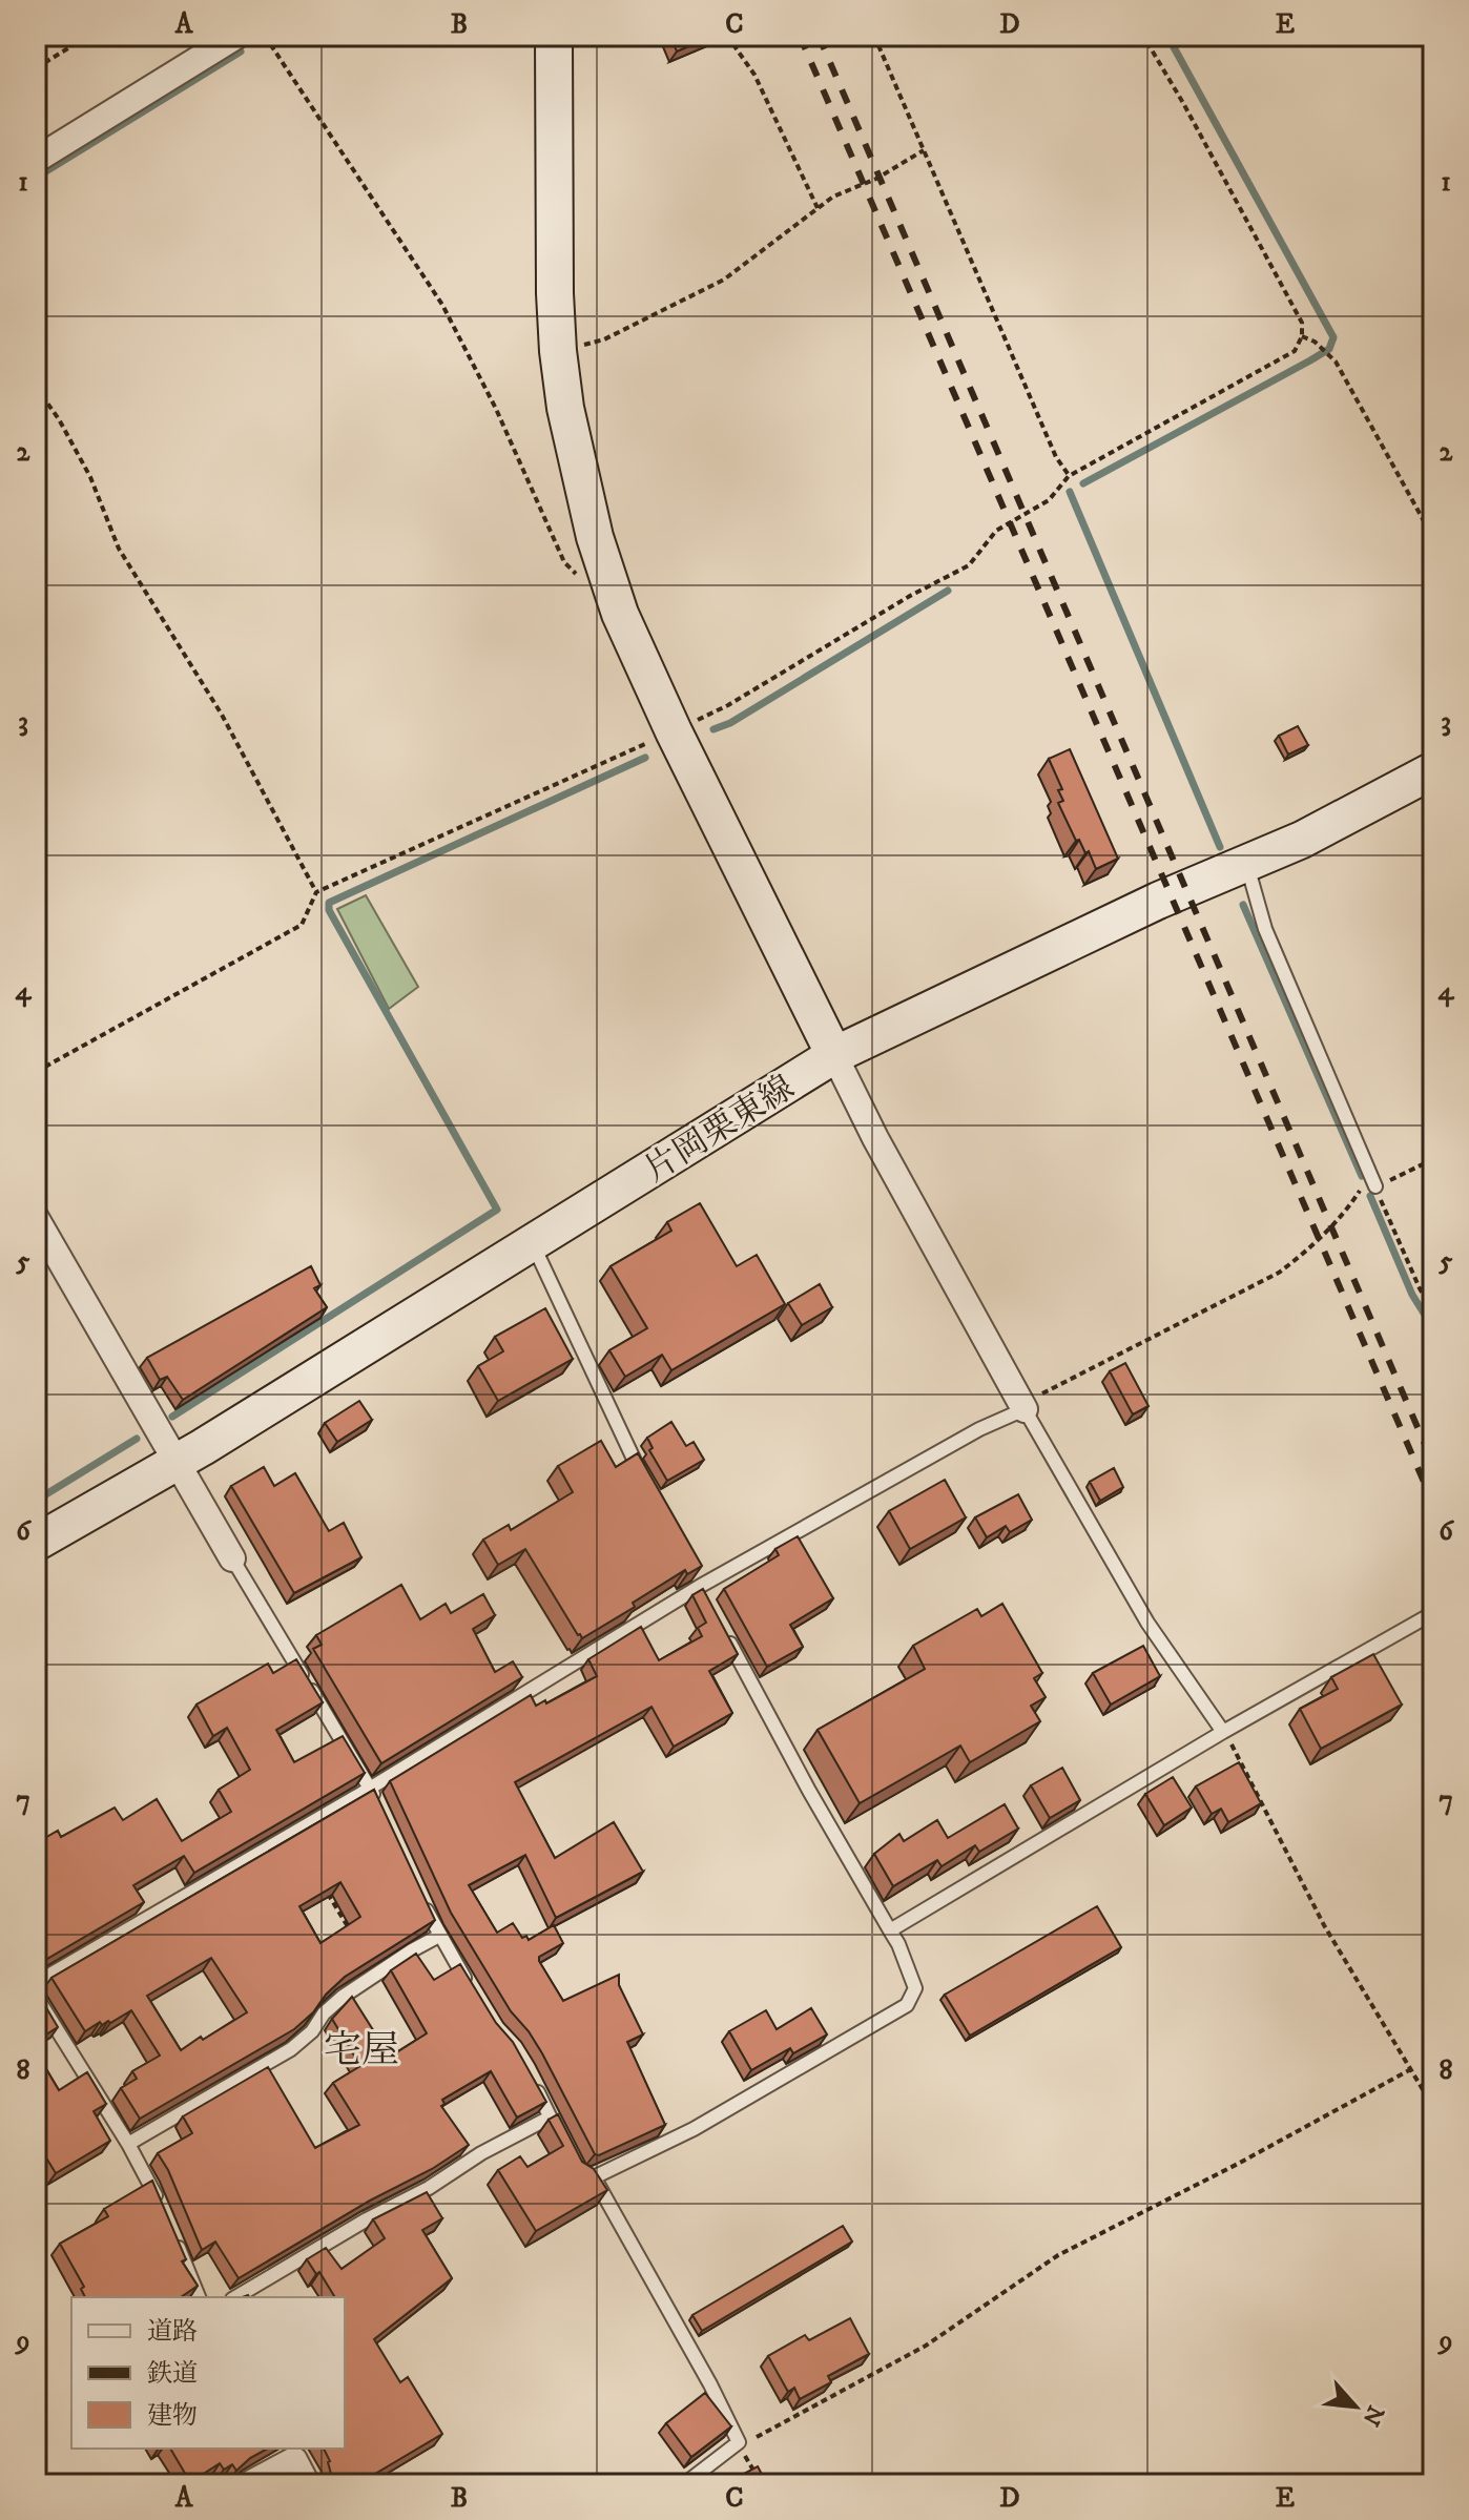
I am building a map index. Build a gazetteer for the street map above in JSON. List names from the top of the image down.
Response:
{
  "streets": {
    "main road": ["片岡栗東線"]
  },
  "districts": ["宅屋"],
  "legend": ["道路", "鉄道", "建物"],
  "north": "bottom right",
  "grid": {
    "columns": [
      "A",
      "B",
      "C",
      "D",
      "E"
    ],
    "rows": [
      "1",
      "2",
      "3",
      "4",
      "5",
      "6",
      "7",
      "8",
      "9"
    ]
  }
}
